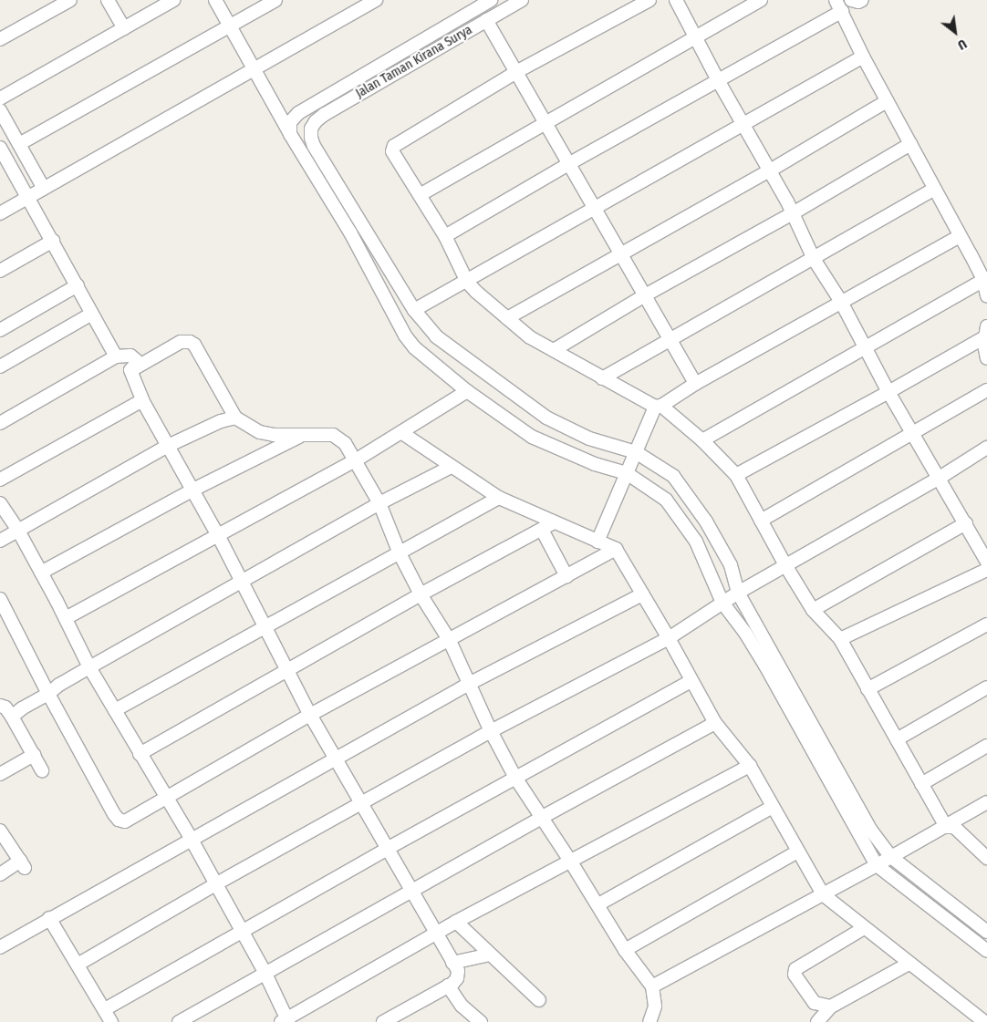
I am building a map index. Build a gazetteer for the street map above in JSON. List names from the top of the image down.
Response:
{
  "streets": {
    "street": ["Jalan Taman Kirana Surya"]
  },
  "north": "bottom right"
}
